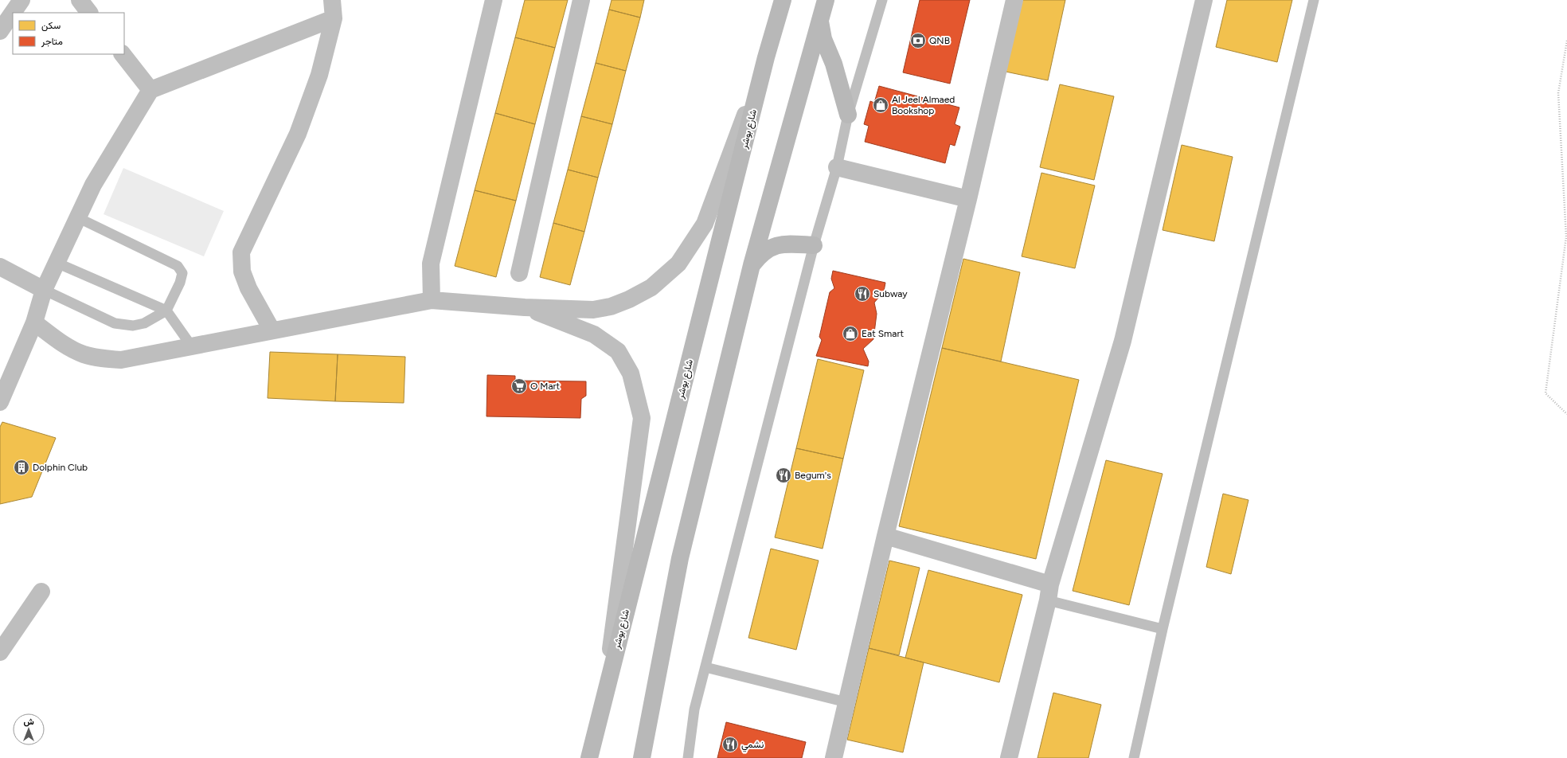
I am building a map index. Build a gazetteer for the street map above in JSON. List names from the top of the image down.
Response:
{
  "streets": {
    "main road": ["شارع بوشر"]
  },
  "places": {
    "bank": ["QNB"],
    "shop": ["Al Jeel Almaed Bookshop", "Eat Smart"],
    "restaurant": ["Subway", "Begum's", "نشمي"],
    "supermarket": ["O Mart"],
    "building": ["Dolphin Club"]
  },
  "legend": ["سكن", "متاجر"],
  "north": "top"
}
